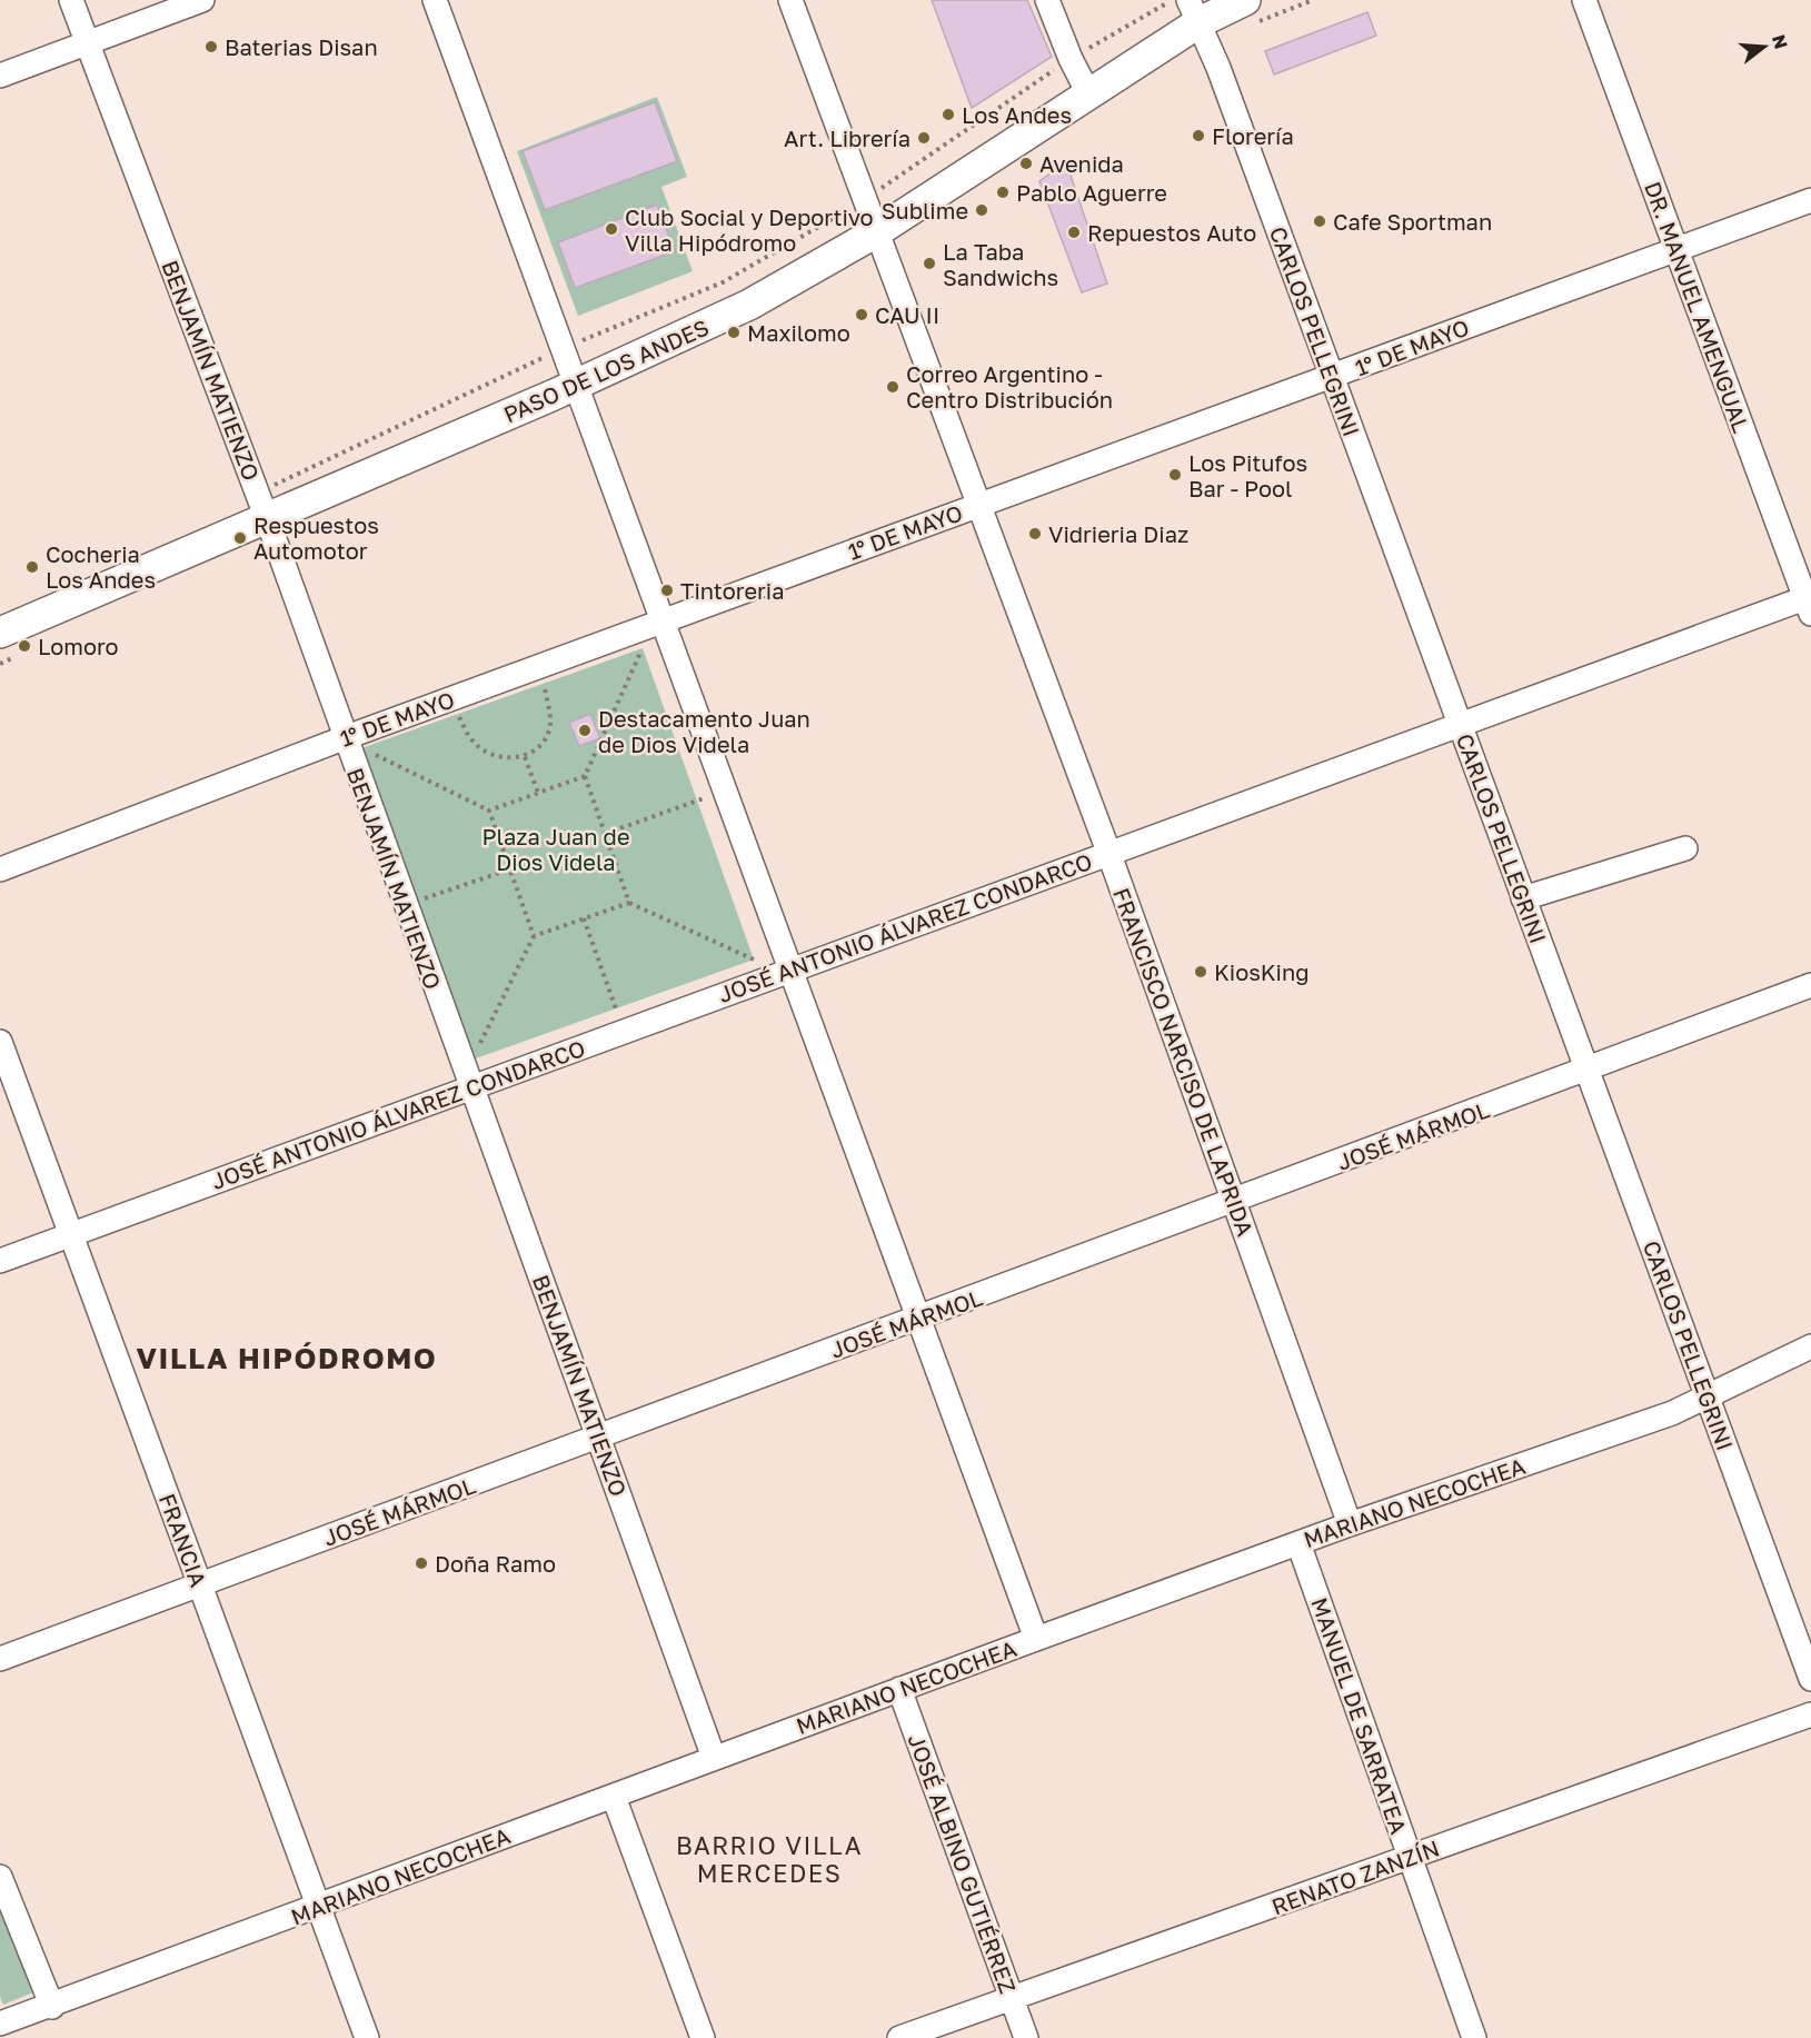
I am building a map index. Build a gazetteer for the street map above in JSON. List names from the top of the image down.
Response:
{
  "streets": {
    "main road": ["PASO DE LOS ANDES"],
    "street": [
      "DR. MANUEL AMENGUAL",
      "CARLOS PELLEGRINI",
      "1° DE MAYO",
      "BENJAMÍN MATIENZO",
      "JOSÉ ANTONIO ÁLVAREZ CONDARCO",
      "FRANCISCO NARCISO DE LAPRIDA",
      "JOSÉ MÁRMOL",
      "MARIANO NECOCHEA",
      "FRANCIA",
      "MANUEL DE SARRATEA",
      "JOSÉ ALBINO GUTIÉRREZ",
      "RENATO ZANZÍN"
    ]
  },
  "crossings": [
    ["DR. MANUEL AMENGUAL", "1° DE MAYO"],
    ["DR. MANUEL AMENGUAL", "JOSÉ ANTONIO ÁLVAREZ CONDARCO"],
    ["CARLOS PELLEGRINI", "1° DE MAYO"],
    ["CARLOS PELLEGRINI", "PASO DE LOS ANDES"],
    ["CARLOS PELLEGRINI", "JOSÉ ANTONIO ÁLVAREZ CONDARCO"],
    ["CARLOS PELLEGRINI", "JOSÉ MÁRMOL"],
    ["CARLOS PELLEGRINI", "MARIANO NECOCHEA"],
    ["1° DE MAYO", "BENJAMÍN MATIENZO"],
    ["1° DE MAYO", "FRANCISCO NARCISO DE LAPRIDA"],
    ["BENJAMÍN MATIENZO", "PASO DE LOS ANDES"],
    ["BENJAMÍN MATIENZO", "JOSÉ ANTONIO ÁLVAREZ CONDARCO"],
    ["BENJAMÍN MATIENZO", "JOSÉ MÁRMOL"],
    ["BENJAMÍN MATIENZO", "MARIANO NECOCHEA"],
    ["PASO DE LOS ANDES", "FRANCISCO NARCISO DE LAPRIDA"],
    ["JOSÉ ANTONIO ÁLVAREZ CONDARCO", "FRANCISCO NARCISO DE LAPRIDA"],
    ["JOSÉ ANTONIO ÁLVAREZ CONDARCO", "FRANCIA"],
    ["FRANCISCO NARCISO DE LAPRIDA", "JOSÉ MÁRMOL"],
    ["FRANCISCO NARCISO DE LAPRIDA", "MARIANO NECOCHEA"],
    ["JOSÉ MÁRMOL", "FRANCIA"],
    ["MARIANO NECOCHEA", "FRANCIA"],
    ["MARIANO NECOCHEA", "MANUEL DE SARRATEA"],
    ["MARIANO NECOCHEA", "JOSÉ ALBINO GUTIÉRREZ"],
    ["MANUEL DE SARRATEA", "RENATO ZANZÍN"],
    ["JOSÉ ALBINO GUTIÉRREZ", "RENATO ZANZÍN"]
  ],
  "districts": ["VILLA HIPÓDROMO", "BARRIO VILLA MERCEDES"],
  "parks": ["Plaza Juan de Dios Videla"],
  "places": [
    "Baterias Disan",
    "Los Andes",
    "Florería",
    "Art. Librería",
    "Avenida",
    "Pablo Aguerre",
    "Sublime",
    "Cafe Sportman",
    "Club Social y Deportivo Villa Hipódromo",
    "Repuestos Auto",
    "La Taba Sandwichs",
    "CAU II",
    "Maxilomo",
    "Correo Argentino - Centro Distribución",
    "Los Pitufos Bar - Pool",
    "Vidrieria Diaz",
    "Respuestos Automotor",
    "Cocheria Los Andes",
    "Tintoreria",
    "Lomoro",
    "Destacamento Juan de Dios Videla",
    "KiosKing",
    "Doña Ramo"
  ],
  "north": "right"
}
